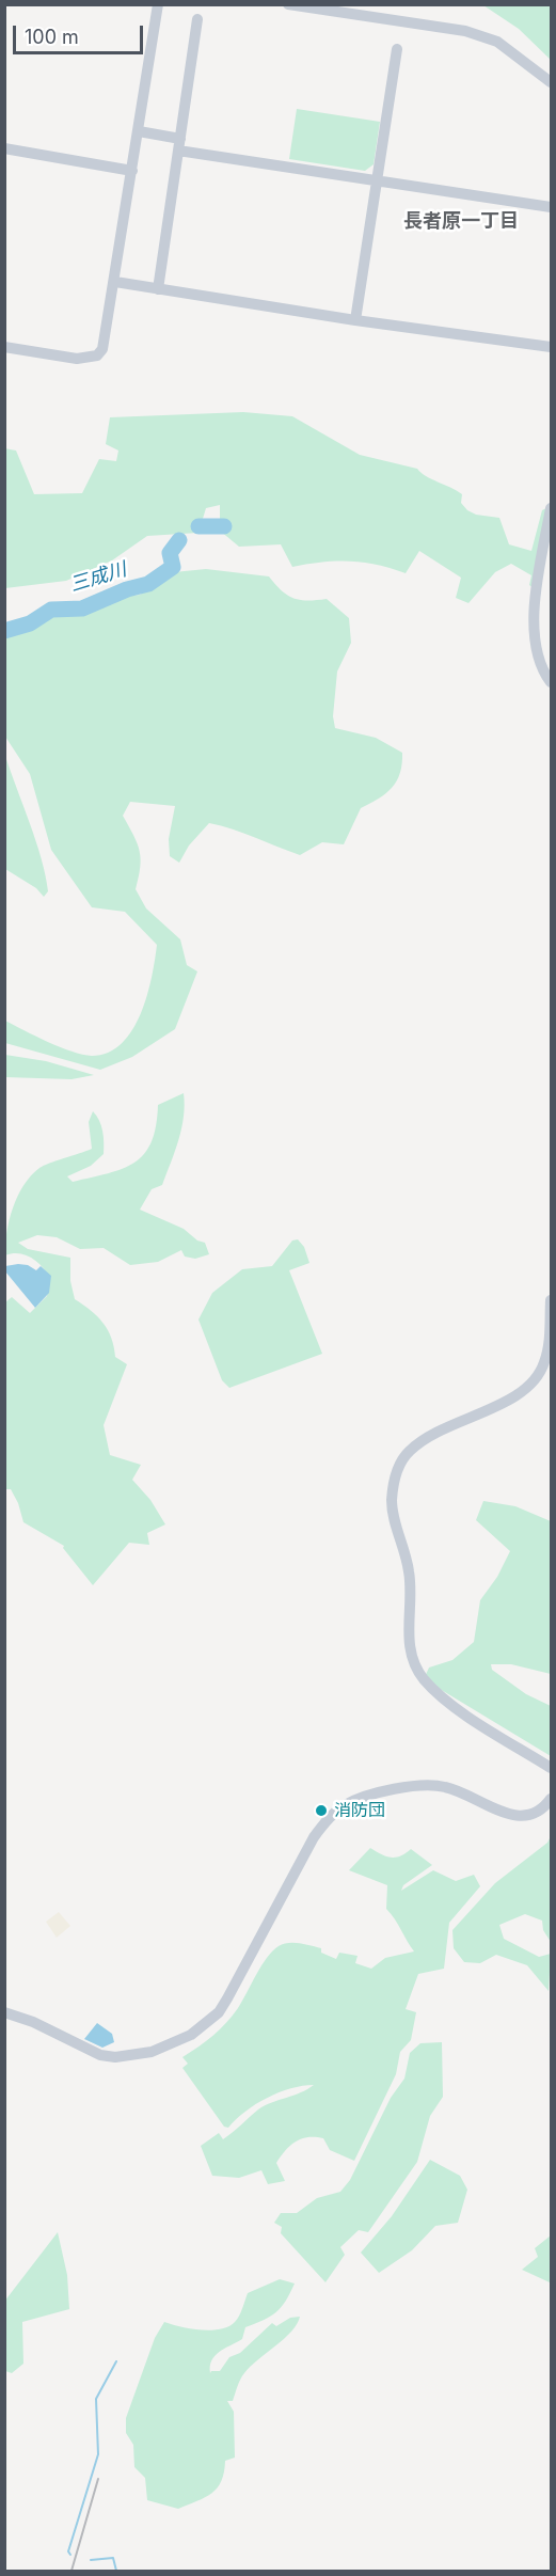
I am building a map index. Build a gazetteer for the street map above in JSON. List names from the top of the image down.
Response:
{
  "districts": ["長者原一丁目"],
  "water": ["三成川"],
  "places": ["消防団"],
  "scale_bar": "100 m"
}
